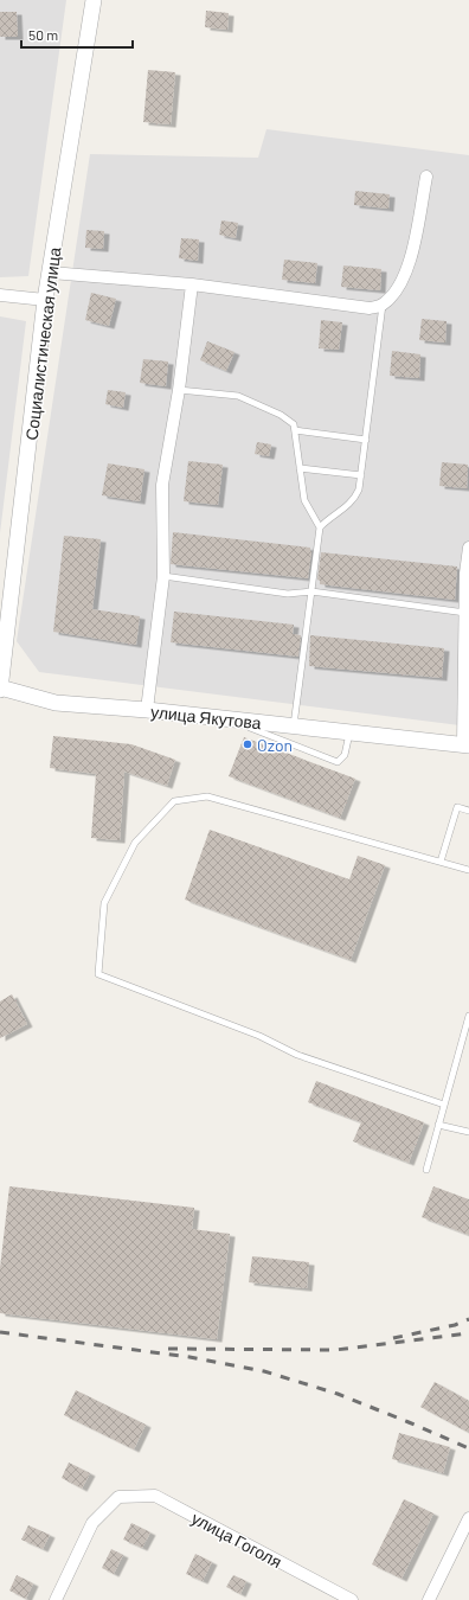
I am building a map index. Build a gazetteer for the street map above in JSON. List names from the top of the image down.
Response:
{
  "streets": {
    "street": ["Социалистическая улица", "улица Якутова", "улица Гоголя"]
  },
  "crossings": [
    ["Социалистическая улица", "улица Якутова"]
  ],
  "places": ["Ozon"],
  "scale_bar": "50 m"
}
